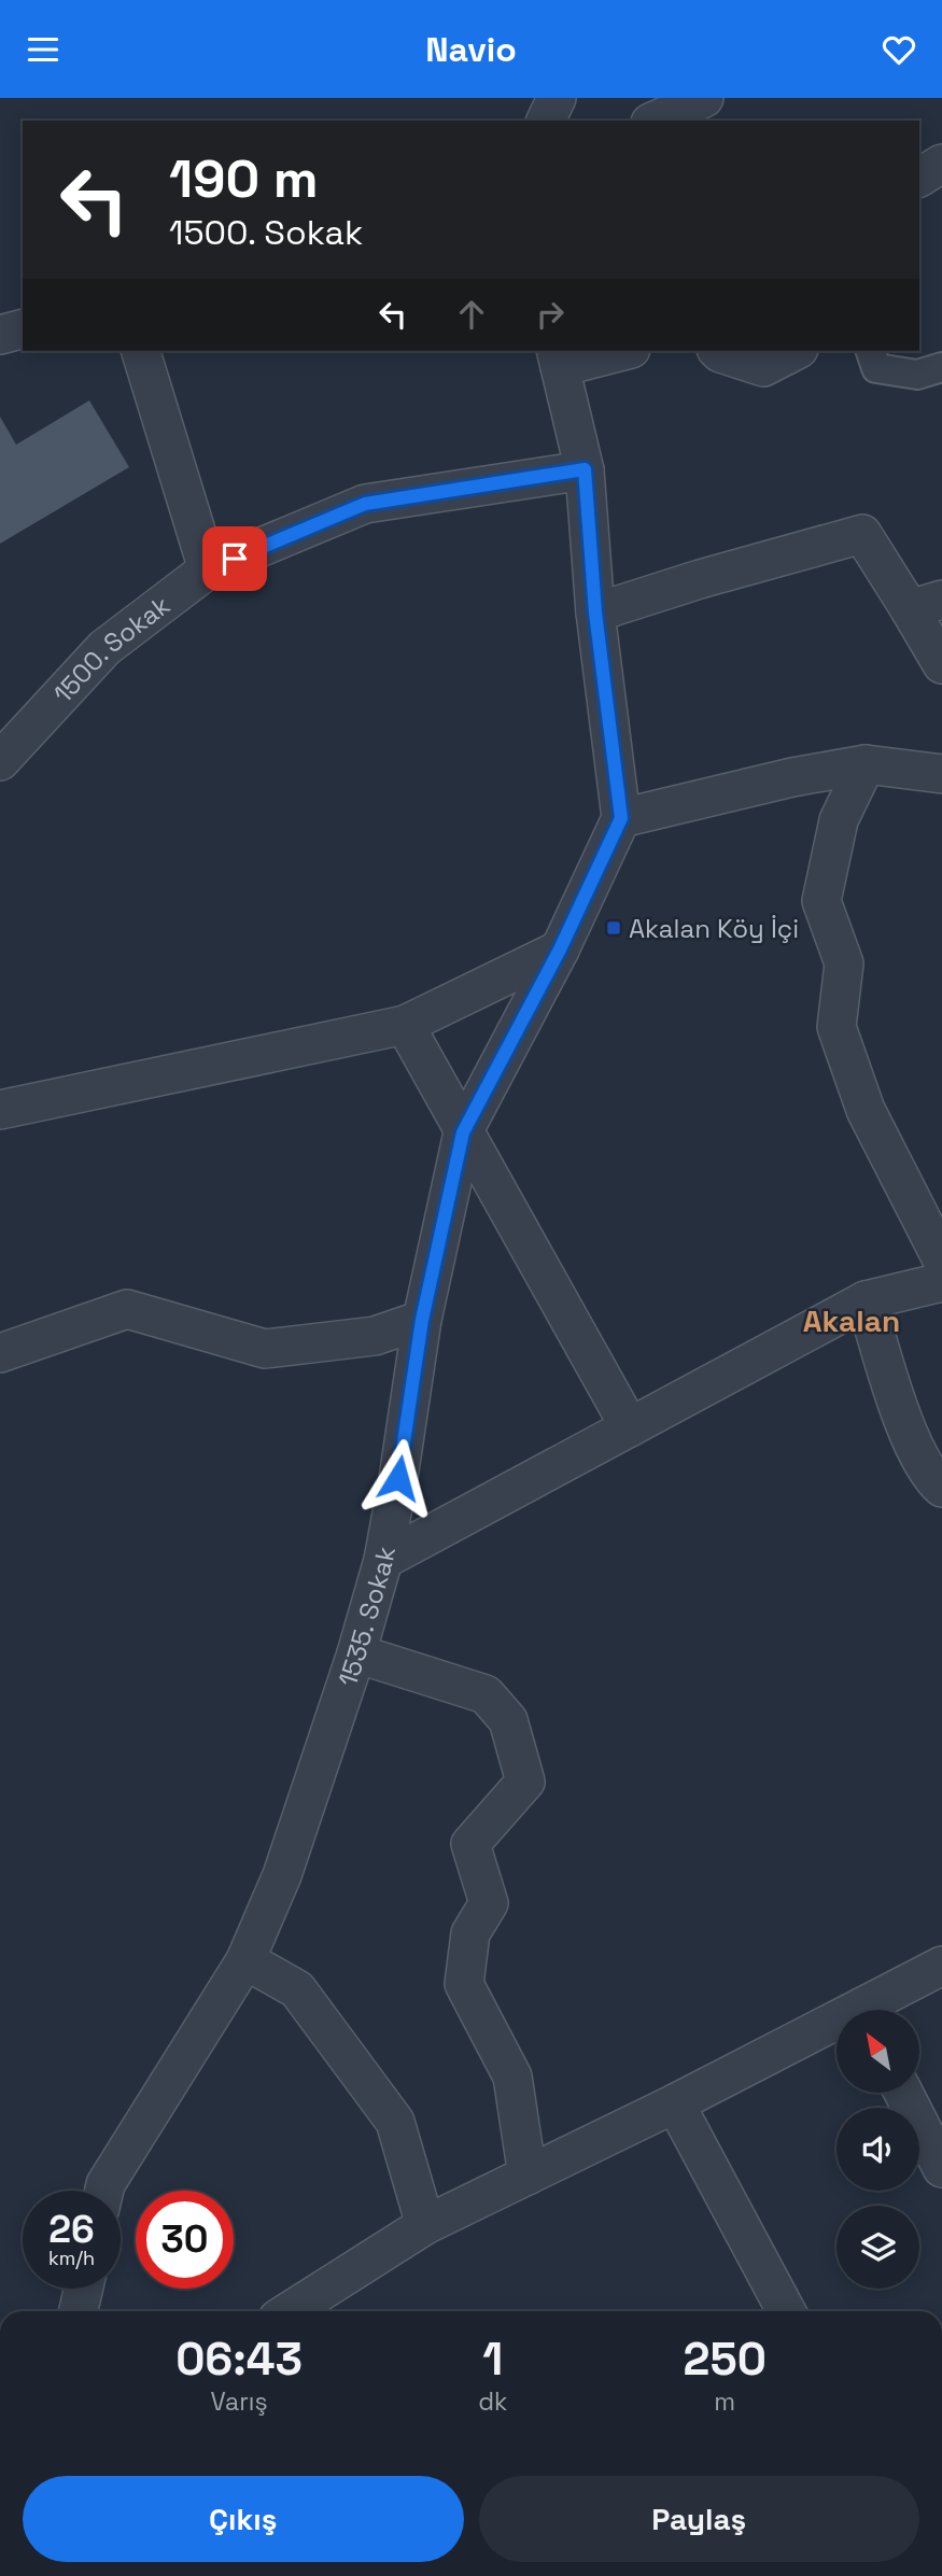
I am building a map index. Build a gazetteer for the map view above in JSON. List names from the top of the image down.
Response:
{
  "streets": {
    "street": ["1500. Sokak", "1535. Sokak"]
  },
  "districts": ["Akalan"],
  "places": {
    "transit": ["Akalan Köy İçi"]
  },
  "north": "top left",
  "page": {
    "header": "Navio",
    "turn": ["190 m", "1500. Sokak"],
    "speed": "26 km/h",
    "limit": "30",
    "eta": [
      "06:43",
      "Varış",
      "1",
      "dk",
      "250",
      "m"
    ],
    "buttons": ["Çıkış", "Paylaş"]
  }
}
